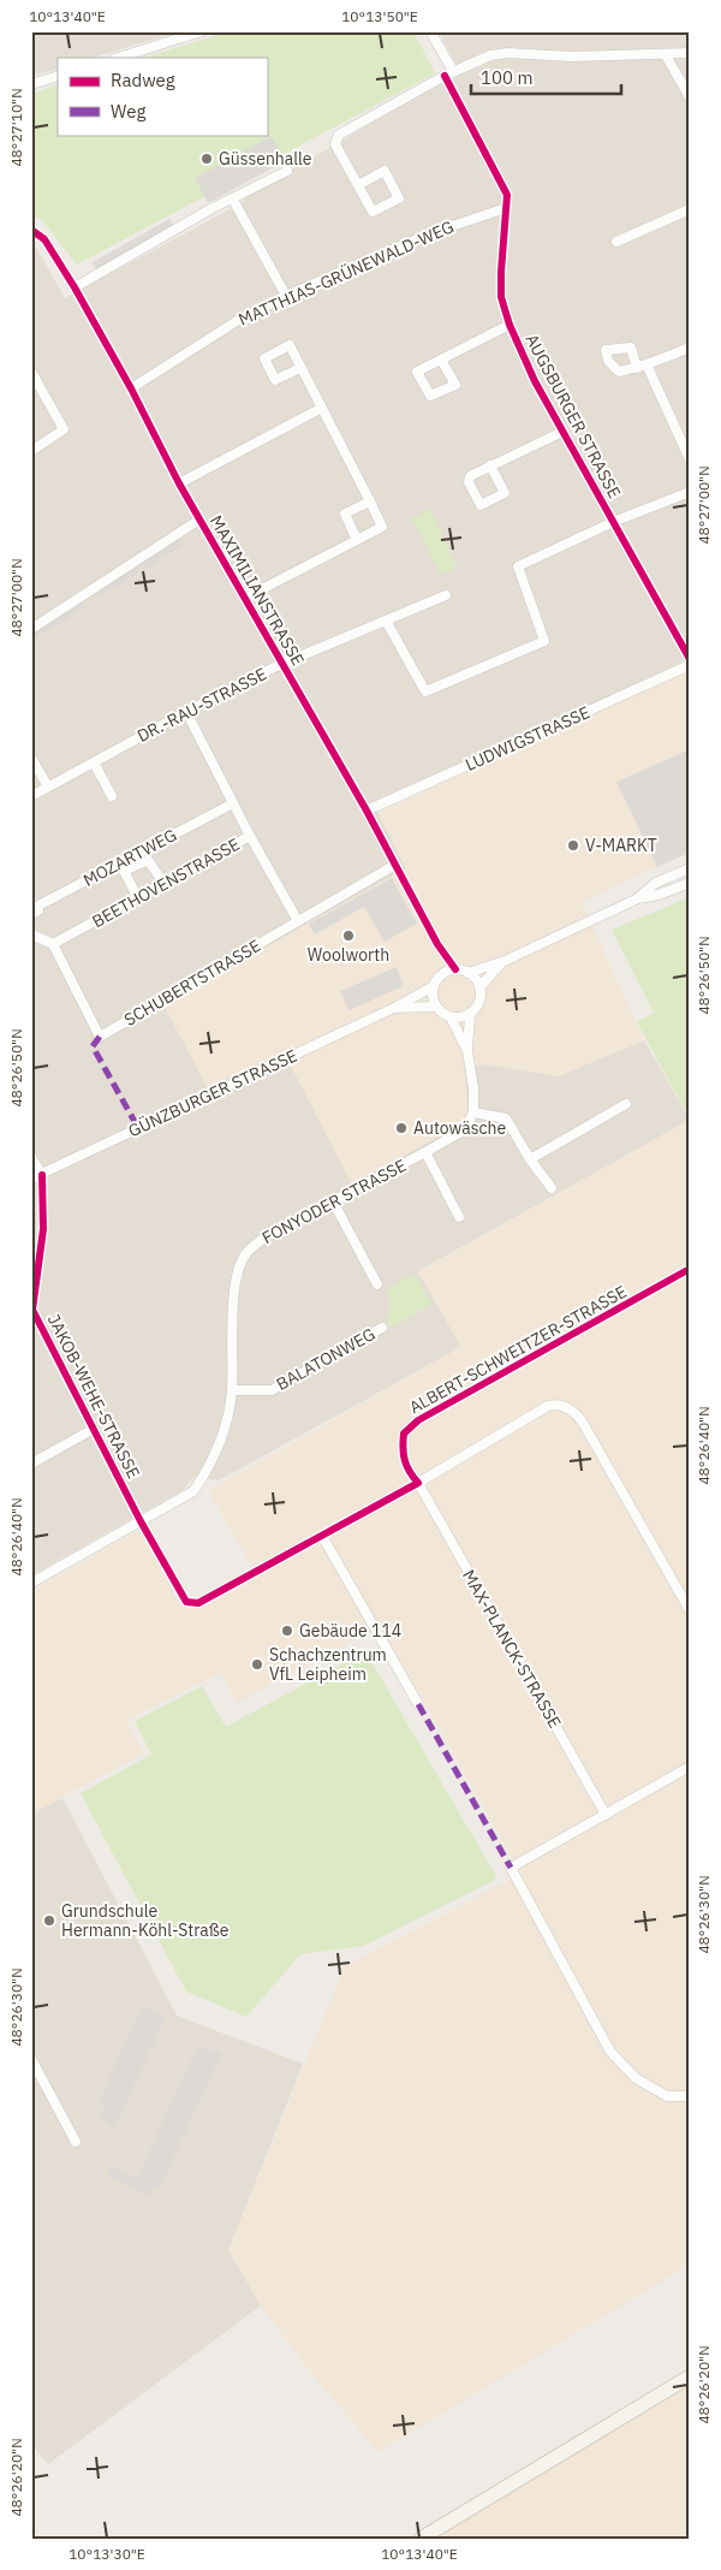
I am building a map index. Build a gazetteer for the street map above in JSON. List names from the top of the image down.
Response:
{
  "streets": {
    "street": [
      "MATTHIAS-GRÜNEWALD-WEG",
      "AUGSBURGER STRASSE",
      "MAXIMILIANSTRASSE",
      "DR.-RAU-STRASSE",
      "LUDWIGSTRASSE",
      "MOZARTWEG",
      "BEETHOVENSTRASSE",
      "SCHUBERTSTRASSE",
      "GÜNZBURGER STRASSE",
      "FONYODER STRASSE",
      "ALBERT-SCHWEITZER-STRASSE",
      "BALATONWEG",
      "JAKOB-WEHE-STRASSE",
      "MAX-PLANCK-STRASSE"
    ]
  },
  "crossings": [
    ["MATTHIAS-GRÜNEWALD-WEG", "AUGSBURGER STRASSE"],
    ["MATTHIAS-GRÜNEWALD-WEG", "MAXIMILIANSTRASSE"],
    ["MAXIMILIANSTRASSE", "DR.-RAU-STRASSE"],
    ["MAXIMILIANSTRASSE", "LUDWIGSTRASSE"],
    ["MAXIMILIANSTRASSE", "SCHUBERTSTRASSE"],
    ["MAXIMILIANSTRASSE", "GÜNZBURGER STRASSE"],
    ["DR.-RAU-STRASSE", "BEETHOVENSTRASSE"],
    ["MOZARTWEG", "BEETHOVENSTRASSE"],
    ["BEETHOVENSTRASSE", "SCHUBERTSTRASSE"],
    ["GÜNZBURGER STRASSE", "JAKOB-WEHE-STRASSE"],
    ["FONYODER STRASSE", "BALATONWEG"],
    ["FONYODER STRASSE", "JAKOB-WEHE-STRASSE"],
    ["ALBERT-SCHWEITZER-STRASSE", "MAX-PLANCK-STRASSE"]
  ],
  "places": [
    "Güssenhalle",
    "V-MARKT",
    "Woolworth",
    "Autowäsche",
    "Gebäude 114",
    "Schachzentrum VfL Leipheim",
    "Grundschule Hermann-Köhl-Straße"
  ],
  "legend": ["Radweg", "Weg"],
  "scale_bar": "100 m",
  "coordinates": [
    "10°13'40\"E",
    "10°13'50\"E",
    "48°27'10\"N",
    "48°27'00\"N",
    "48°26'50\"N",
    "48°26'40\"N",
    "48°26'30\"N",
    "48°26'20\"N",
    "10°13'30\"E"
  ]
}
